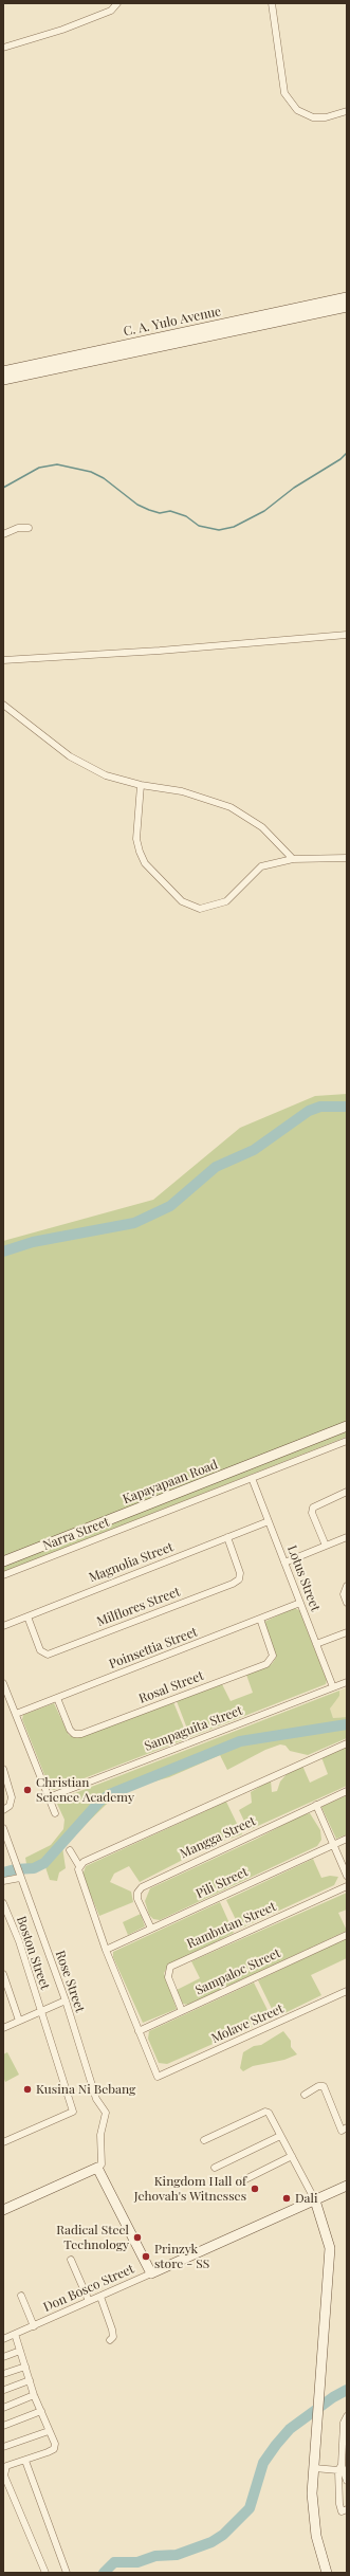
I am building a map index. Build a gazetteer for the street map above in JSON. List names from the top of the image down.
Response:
{
  "streets": {
    "street": [
      "C. A. Yulo Avenue",
      "Kapayapaan Road",
      "Narra Street",
      "Magnolia Street",
      "Lotus Street",
      "Milflores Street",
      "Poinsettia Street",
      "Rosal Street",
      "Sampaguita Street",
      "Mangga Street",
      "Pili Street",
      "Rambutan Street",
      "Boston Street",
      "Sampaloc Street",
      "Rose Street",
      "Molave Street",
      "Don Bosco Street"
    ]
  },
  "crossings": [
    ["Narra Street", "Lotus Street"],
    ["Magnolia Street", "Lotus Street"],
    ["Magnolia Street", "Milflores Street"],
    ["Lotus Street", "Poinsettia Street"],
    ["Lotus Street", "Sampaguita Street"],
    ["Poinsettia Street", "Rosal Street"],
    ["Mangga Street", "Pili Street"],
    ["Rambutan Street", "Sampaloc Street"],
    ["Sampaloc Street", "Molave Street"]
  ],
  "places": [
    "Christian Science Academy",
    "Kusina Ni Bebang",
    "Kingdom Hall of Jehovah's Witnesses",
    "Dali",
    "Radical Steel Technology",
    "Prinzyk store - SS"
  ]
}
